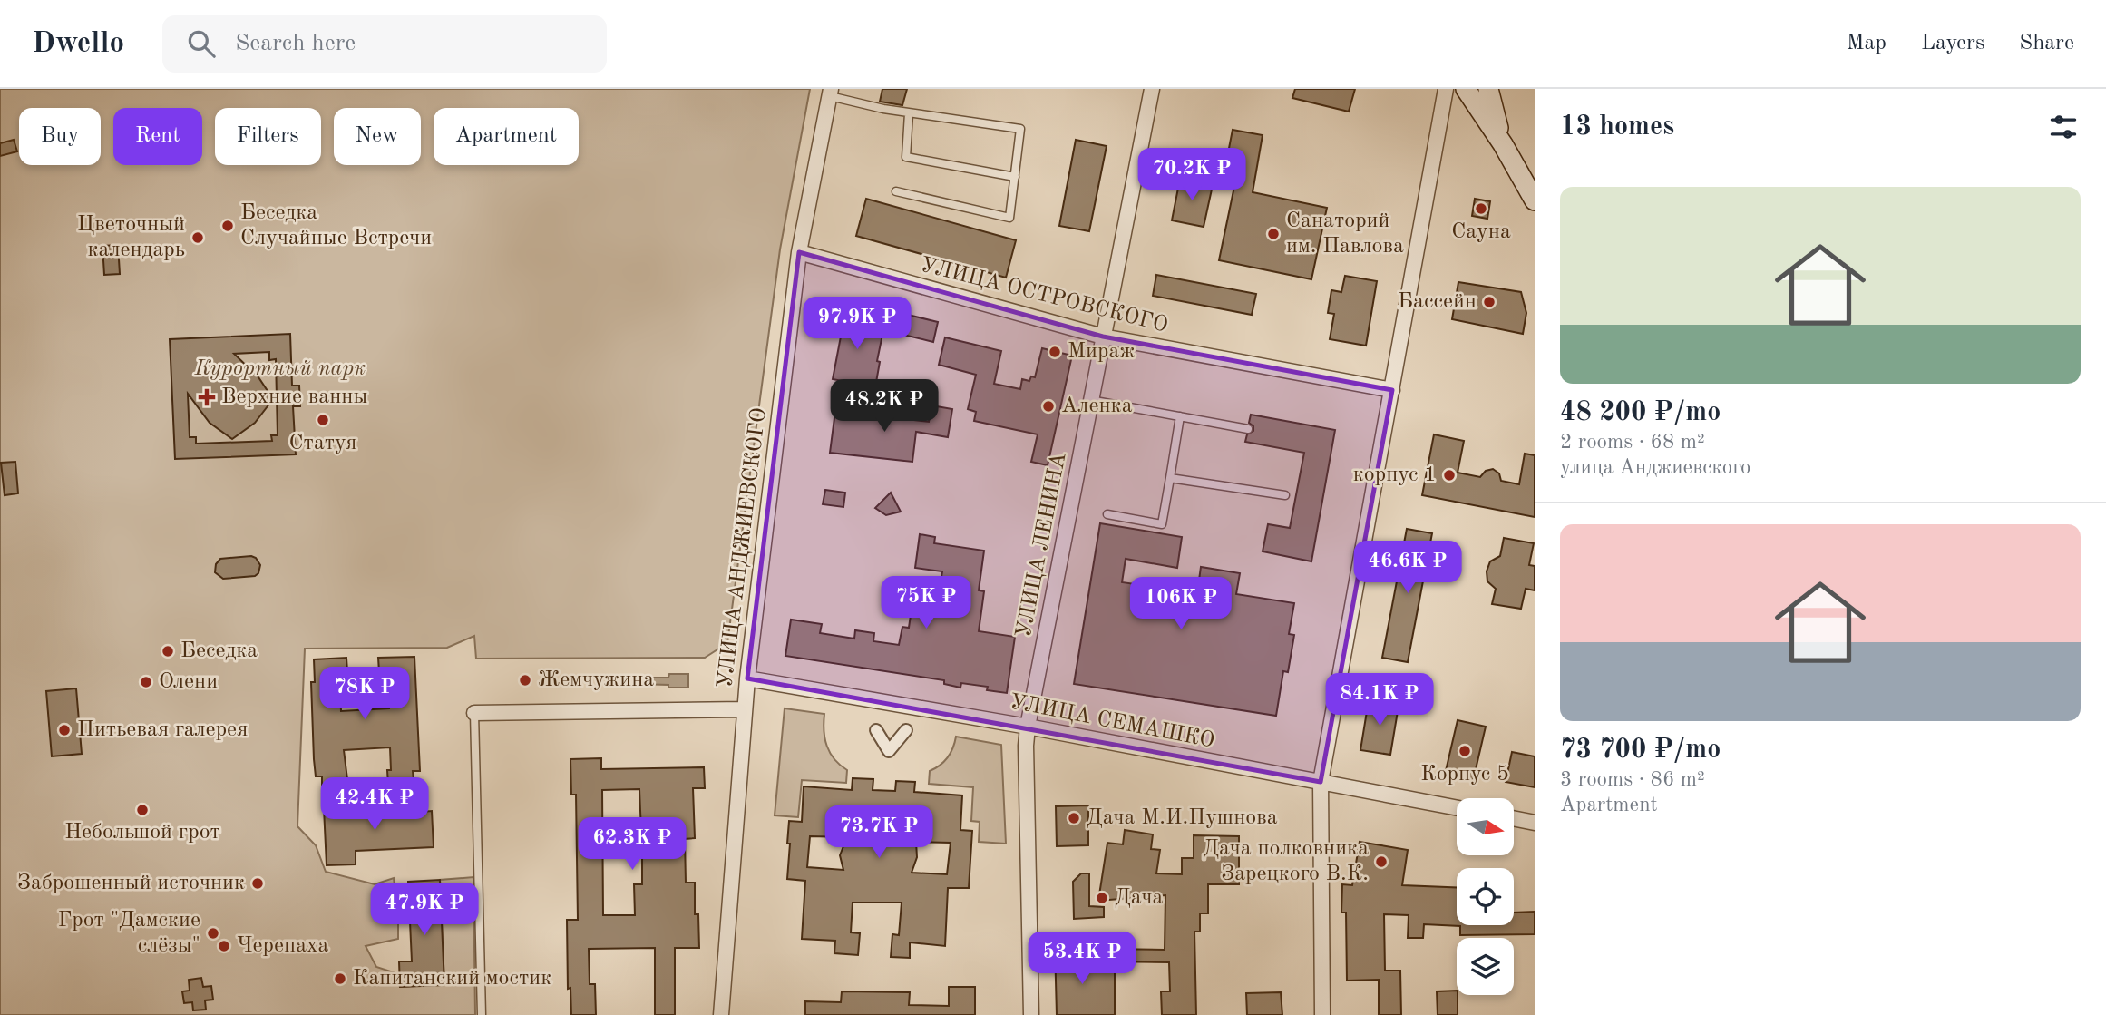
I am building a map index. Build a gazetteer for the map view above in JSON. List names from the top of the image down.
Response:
{
  "streets": {
    "street": [
      "УЛИЦА ОСТРОВСКОГО",
      "УЛИЦА ЛЕНИНА",
      "УЛИЦА АНДЖИЕВСКОГО",
      "УЛИЦА СЕМАШКО"
    ]
  },
  "crossings": [
    ["УЛИЦА ОСТРОВСКОГО", "УЛИЦА ЛЕНИНА"],
    ["УЛИЦА ОСТРОВСКОГО", "УЛИЦА АНДЖИЕВСКОГО"],
    ["УЛИЦА ЛЕНИНА", "УЛИЦА СЕМАШКО"],
    ["УЛИЦА АНДЖИЕВСКОГО", "УЛИЦА СЕМАШКО"]
  ],
  "parks": ["Курортный парк"],
  "places": {
    "other": [
      "Сауна",
      "Беседка Случайные Встречи",
      "Санаторий им. Павлова",
      "Цветочный календарь",
      "Бассейн",
      "Мираж",
      "Аленка",
      "Статуя",
      "корпус 1",
      "Беседка",
      "Жемчужина",
      "Олени",
      "Питьевая галерея",
      "Корпус 5",
      "Небольшой грот",
      "Дача М.И.Пушнова",
      "Дача полковника Зарецкого В.К.",
      "Заброшенный источник",
      "Дача",
      "Грот \"Дамские слёзы\"",
      "Черепаха",
      "Капитанский мостик"
    ],
    "health": ["Верхние ванны"]
  },
  "north": "right",
  "page": {
    "header": "Dwello",
    "search": "Search here",
    "nav": ["Map", "Layers", "Share"],
    "heading": "13 homes",
    "chip": [
      "Buy",
      "Rent",
      "Filters",
      "New",
      "Apartment"
    ],
    "price": [
      "70.2K ₽",
      "97.9K ₽",
      "48.2K ₽",
      "46.6K ₽",
      "75K ₽",
      "106K ₽",
      "78K ₽",
      "84.1K ₽",
      "42.4K ₽",
      "73.7K ₽",
      "62.3K ₽",
      "47.9K ₽",
      "53.4K ₽"
    ],
    "list": [
      {
        "name": "48 200 ₽/mo",
        "note": "2 rooms · 68 m² · улица Анджиевского"
      },
      {
        "name": "73 700 ₽/mo",
        "note": "3 rooms · 86 m² · Apartment"
      }
    ]
  }
}
